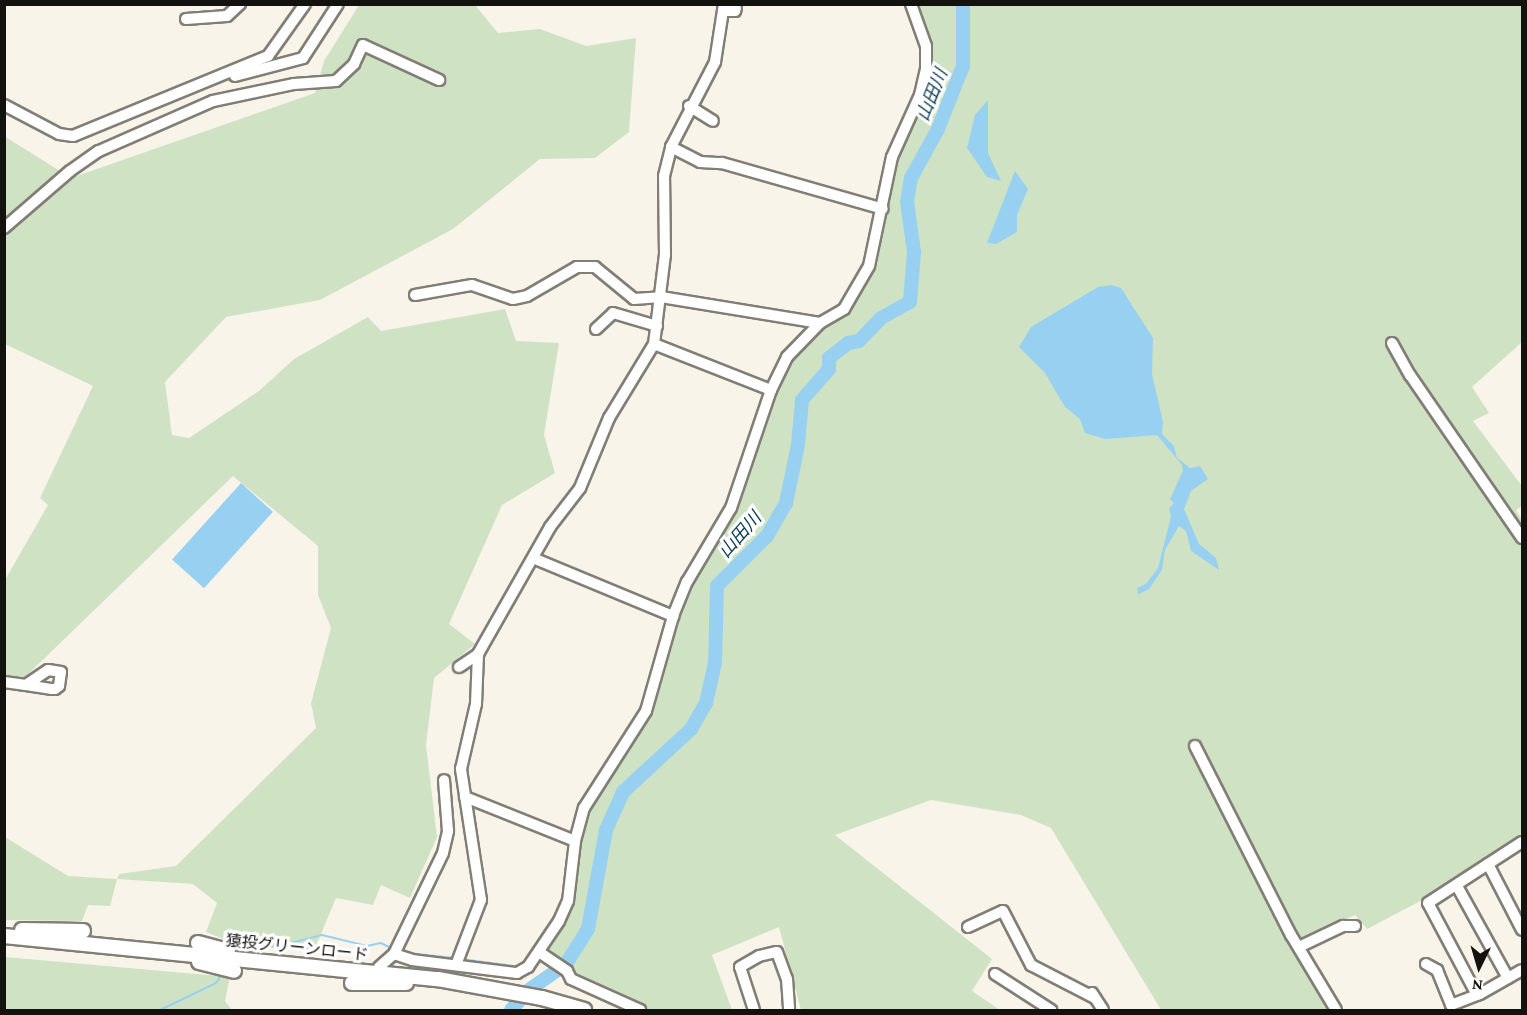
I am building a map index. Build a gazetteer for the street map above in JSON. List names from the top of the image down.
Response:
{
  "streets": {
    "main road": ["猿投グリーンロード"]
  },
  "water": ["山田川"],
  "north": "bottom"
}
